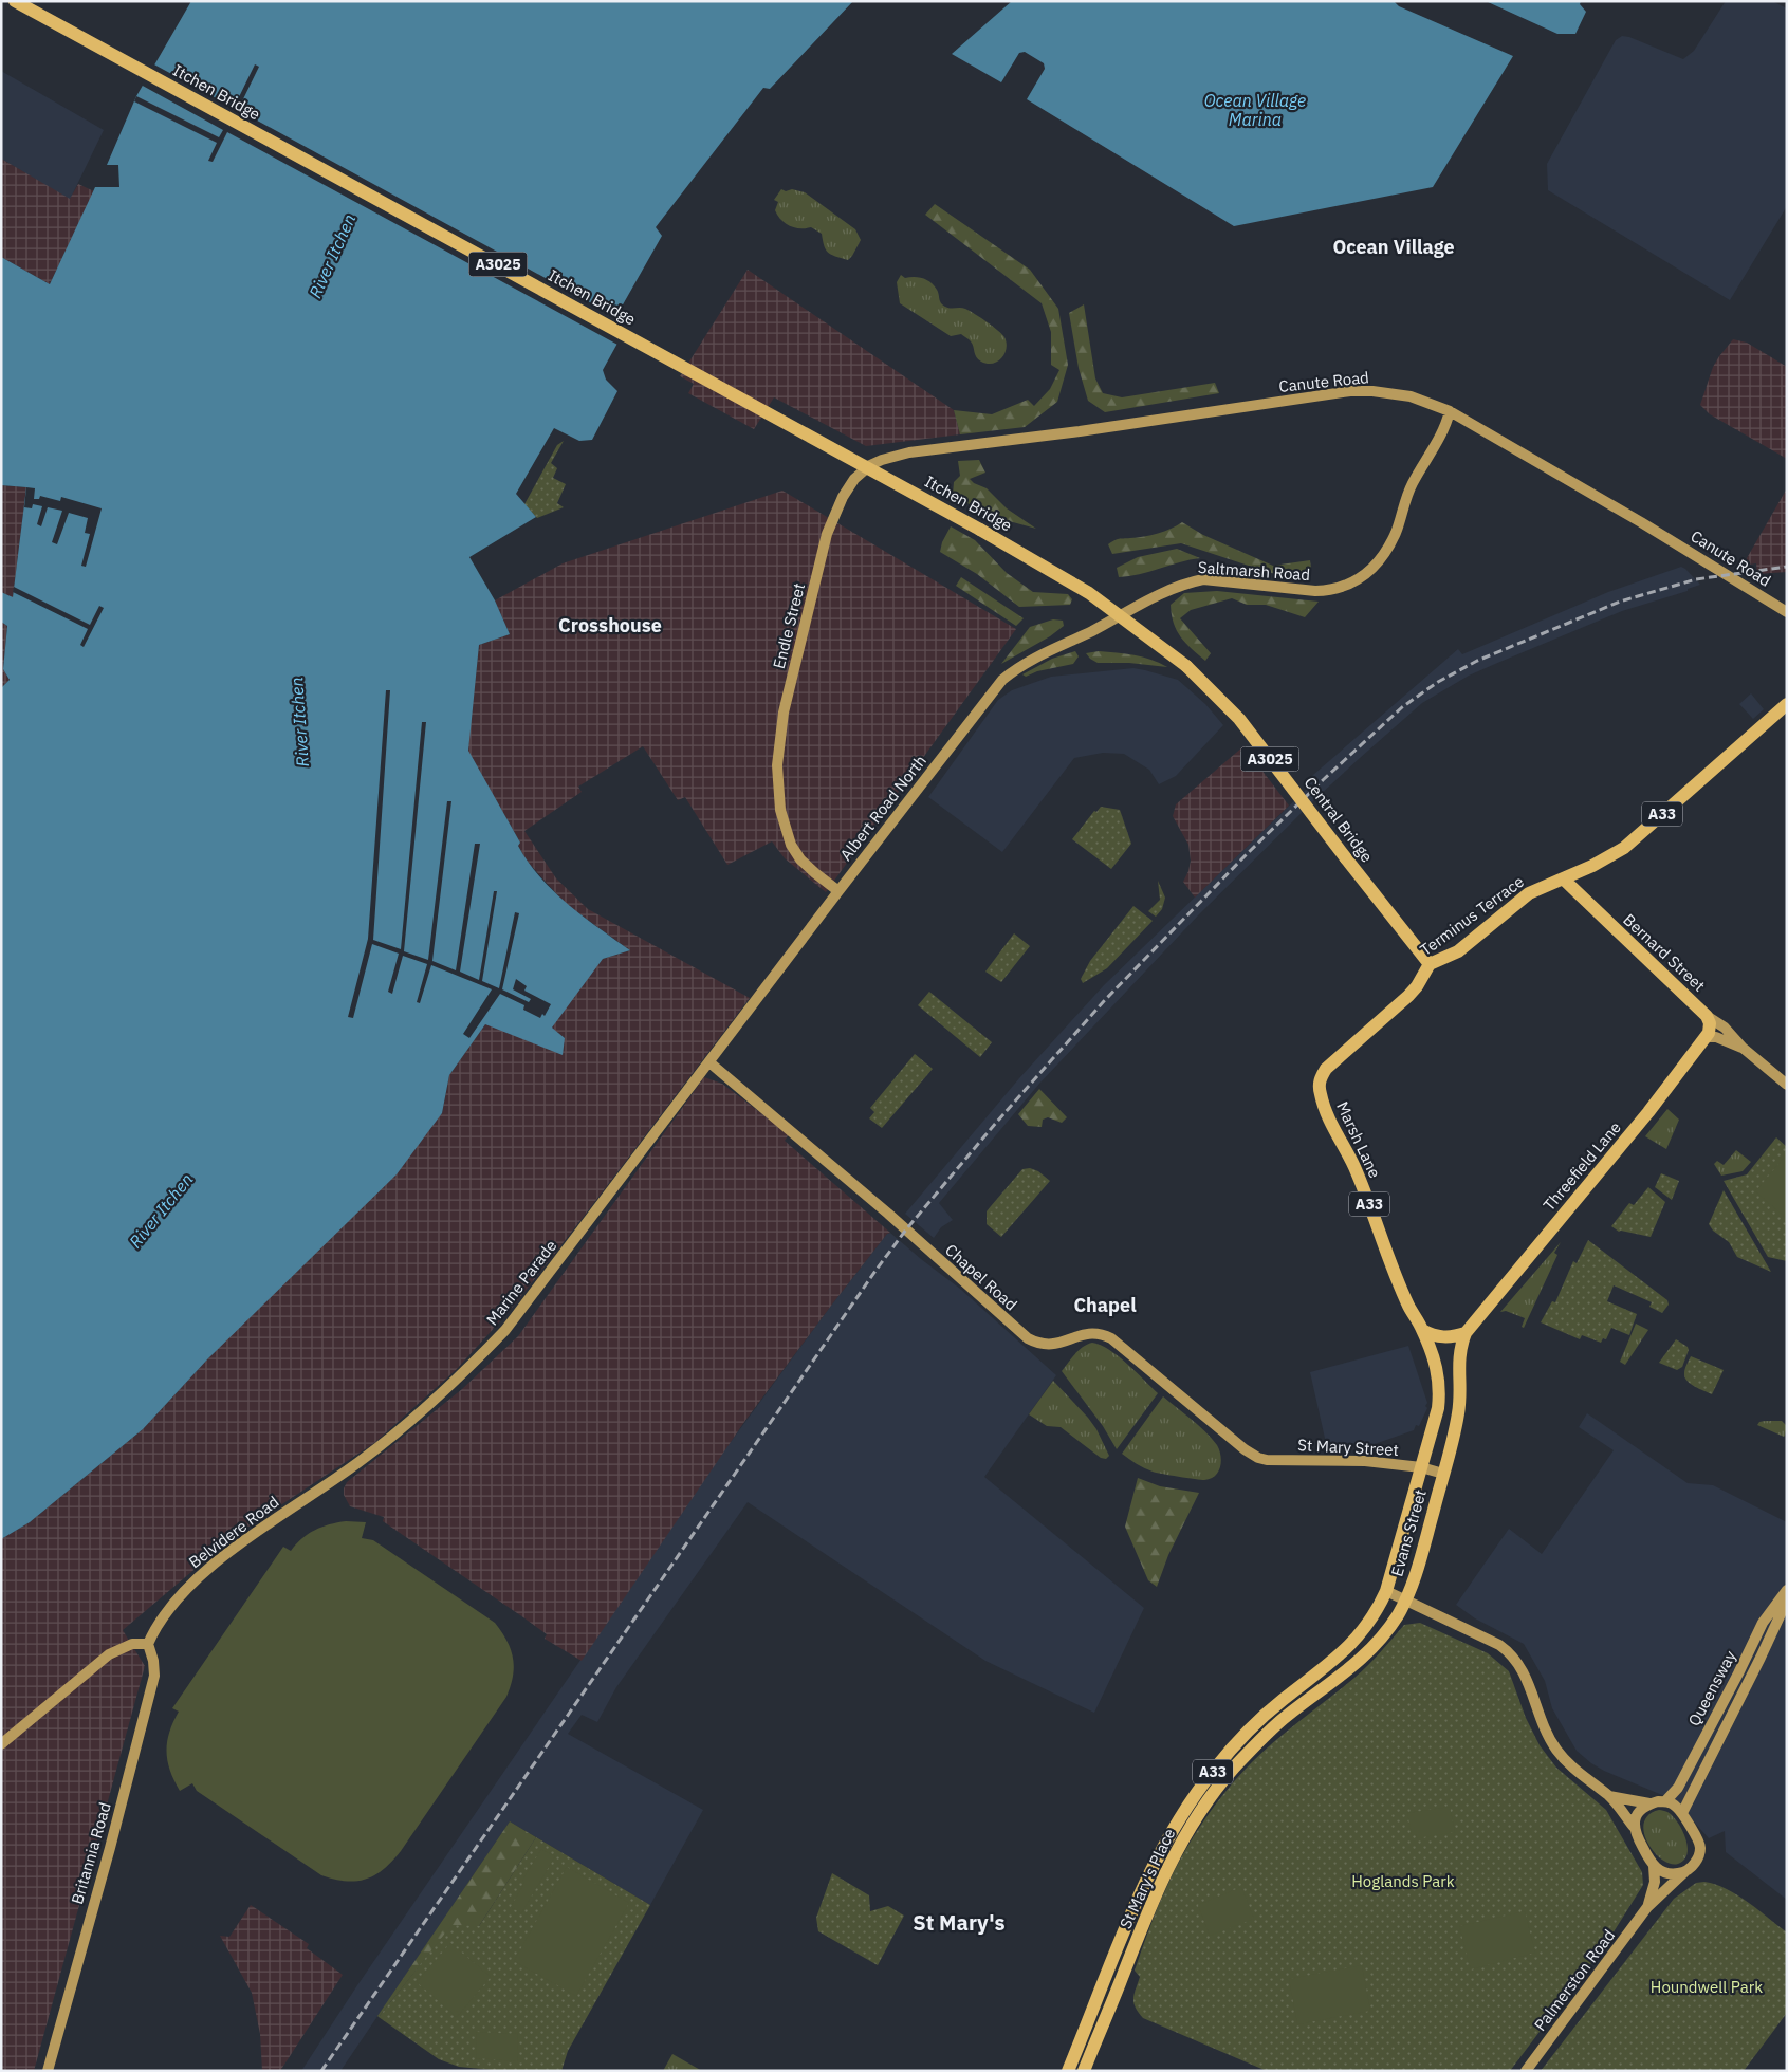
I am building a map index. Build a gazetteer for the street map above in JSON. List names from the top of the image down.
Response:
{
  "streets": {
    "main road": [
      "Itchen Bridge",
      "A3025",
      "A33",
      "Central Bridge",
      "Terminus Terrace",
      "Bernard Street",
      "Marsh Lane",
      "Threefield Lane",
      "Evans Street",
      "St Mary's Place"
    ],
    "street": [
      "Canute Road",
      "Saltmarsh Road",
      "Endle Street",
      "Albert Road North",
      "Chapel Road",
      "Marine Parade",
      "St Mary Street",
      "Belvidere Road",
      "Queensway",
      "Britannia Road",
      "Palmerston Road"
    ]
  },
  "crossings": [
    ["Itchen Bridge", "Saltmarsh Road"],
    ["Itchen Bridge", "Albert Road North"],
    ["Itchen Bridge", "Central Bridge"],
    ["Canute Road", "Saltmarsh Road"],
    ["Canute Road", "Endle Street"],
    ["Saltmarsh Road", "Albert Road North"],
    ["Saltmarsh Road", "Central Bridge"],
    ["Endle Street", "Albert Road North"],
    ["Albert Road North", "Central Bridge"],
    ["Albert Road North", "Chapel Road"],
    ["Albert Road North", "Marine Parade"],
    ["A33", "Threefield Lane"],
    ["A33", "St Mary Street"],
    ["A33", "Evans Street"],
    ["Central Bridge", "Terminus Terrace"],
    ["Terminus Terrace", "Bernard Street"],
    ["Terminus Terrace", "Marsh Lane"],
    ["Bernard Street", "Threefield Lane"],
    ["Marsh Lane", "St Mary Street"],
    ["Marsh Lane", "Evans Street"],
    ["Chapel Road", "Marine Parade"],
    ["Chapel Road", "St Mary Street"],
    ["Marine Parade", "Belvidere Road"],
    ["St Mary Street", "Evans Street"],
    ["Belvidere Road", "Britannia Road"],
    ["Evans Street", "St Mary's Place"],
    ["Queensway", "Palmerston Road"]
  ],
  "districts": [
    "Ocean Village",
    "Crosshouse",
    "Chapel",
    "St Mary's"
  ],
  "water": ["Ocean Village Marina", "River Itchen"],
  "parks": ["Hoglands Park", "Houndwell Park"]
}
